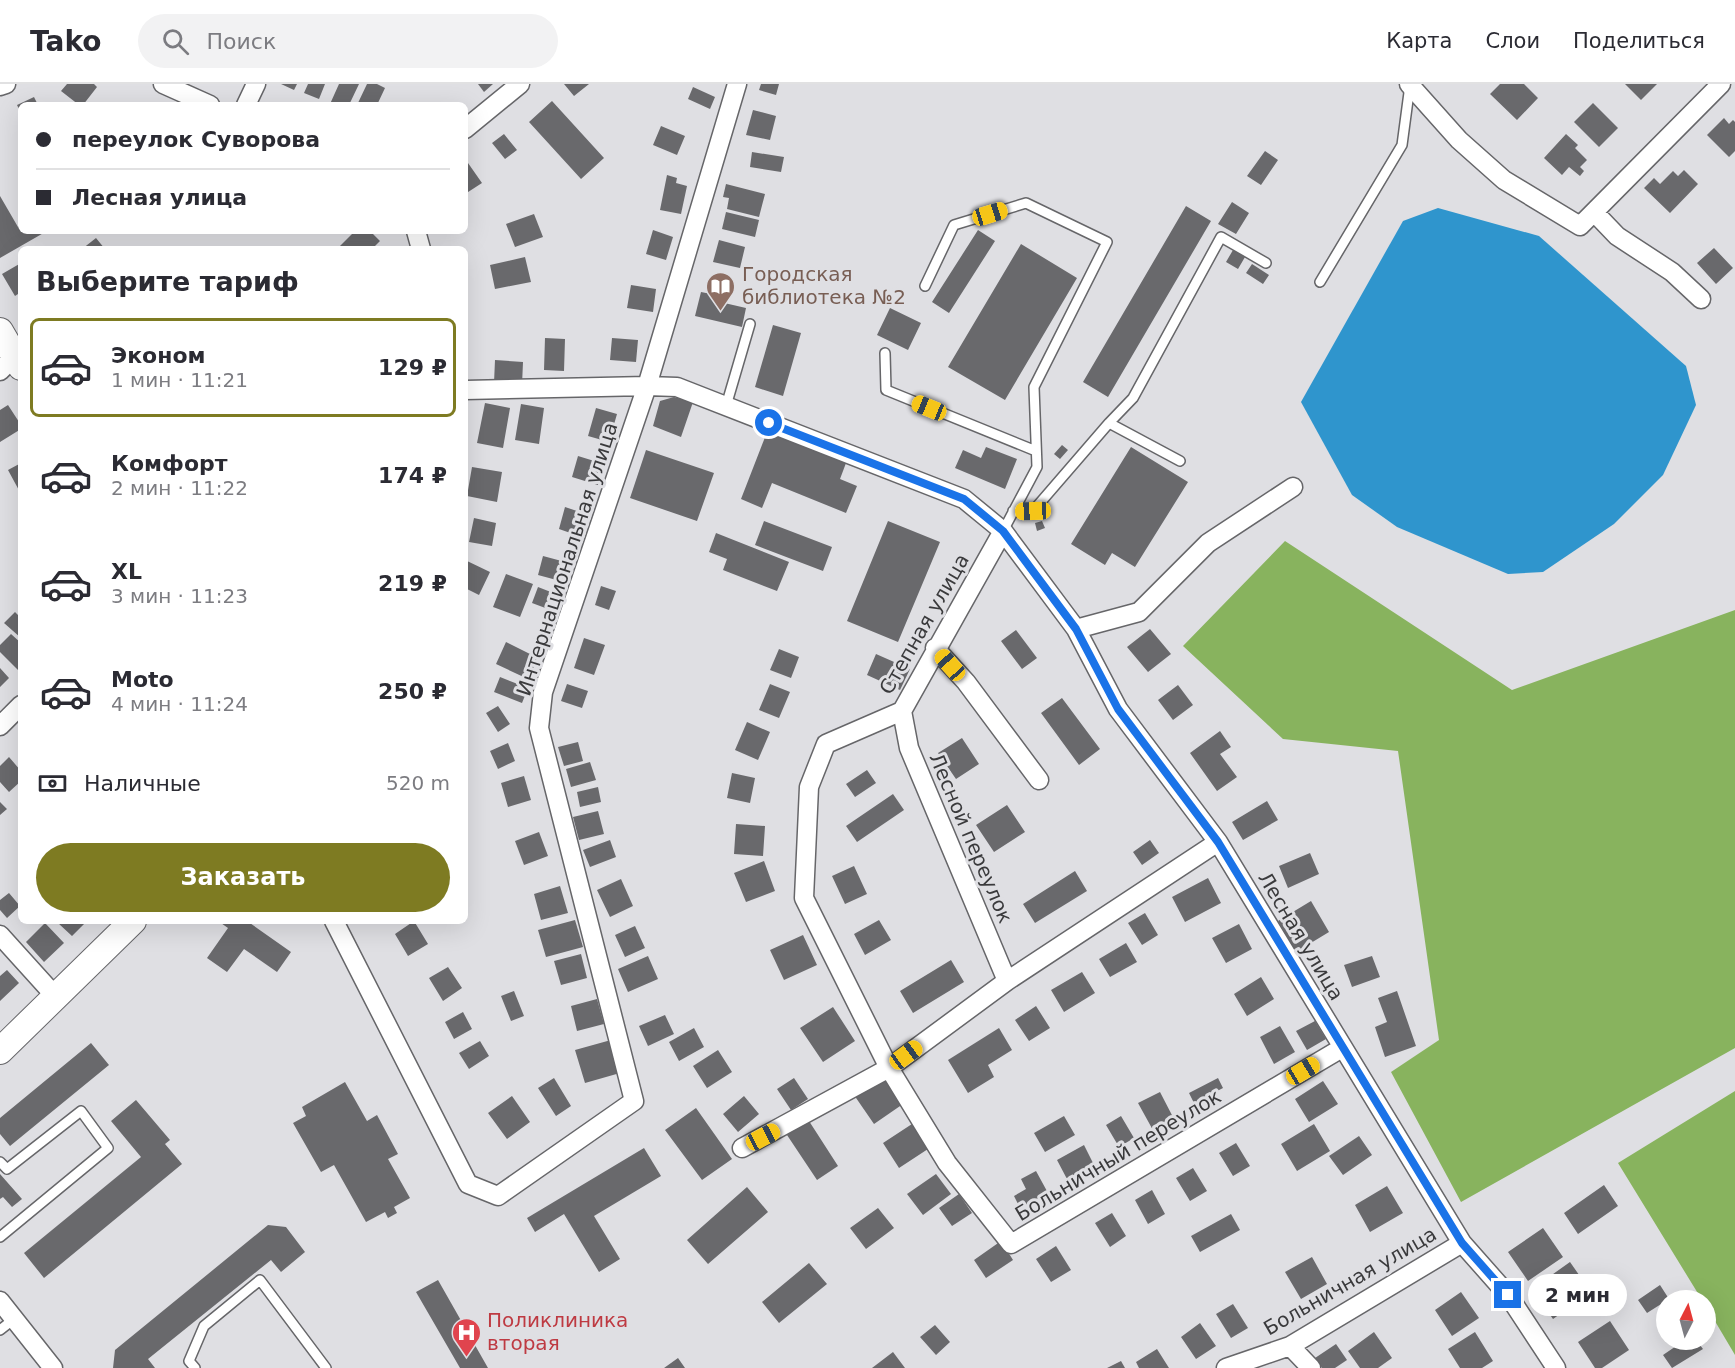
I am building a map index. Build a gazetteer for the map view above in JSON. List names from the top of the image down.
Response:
{
  "streets": {
    "street": [
      "Интернациональная улица",
      "Степная улица",
      "Лесной переулок",
      "Лесная улица",
      "Больничный переулок",
      "Больничная улица"
    ]
  },
  "crossings": [
    ["Интернациональная улица", "Лесная улица"],
    ["Степная улица", "Лесной переулок"],
    ["Степная улица", "Лесная улица"],
    ["Степная улица", "Больничный переулок"],
    ["Лесная улица", "Больничный переулок"],
    ["Лесная улица", "Больничная улица"]
  ],
  "places": {
    "library": ["Городская библиотека №2"],
    "hospital": ["Поликлиника вторая"]
  },
  "north": "top",
  "page": {
    "header": "Tako",
    "search": "Поиск",
    "nav": ["Карта", "Слои", "Поделиться"],
    "banner": ["переулок Суворова", "Лесная улица"],
    "heading": "Выберите тариф",
    "list": [
      {
        "name": "Эконом",
        "note": "1 мин · 11:21",
        "value": "129 ₽"
      },
      {
        "name": "Комфорт",
        "note": "2 мин · 11:22",
        "value": "174 ₽"
      },
      {
        "name": "XL",
        "note": "3 мин · 11:23",
        "value": "219 ₽"
      },
      {
        "name": "Moto",
        "note": "4 мин · 11:24",
        "value": "250 ₽"
      }
    ],
    "pay": ["Наличные", "520 m"],
    "buttons": "Заказать",
    "bubble": "2 мин"
  }
}
